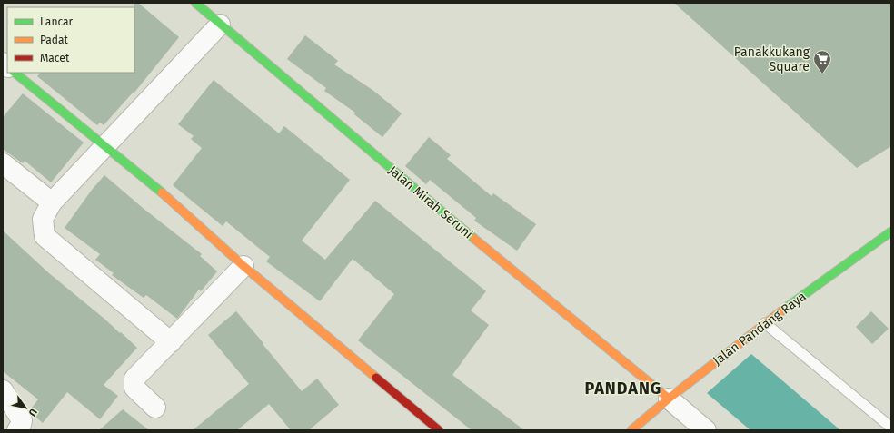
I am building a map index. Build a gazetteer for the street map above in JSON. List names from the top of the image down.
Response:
{
  "streets": {
    "street": ["Jalan Mirah Seruni", "Jalan Pandang Raya"]
  },
  "crossings": [
    ["Jalan Mirah Seruni", "Jalan Pandang Raya"]
  ],
  "districts": ["PANDANG"],
  "places": {
    "supermarket": ["Panakkukang Square"]
  },
  "legend": ["Lancar", "Padat", "Macet"],
  "north": "bottom right"
}
